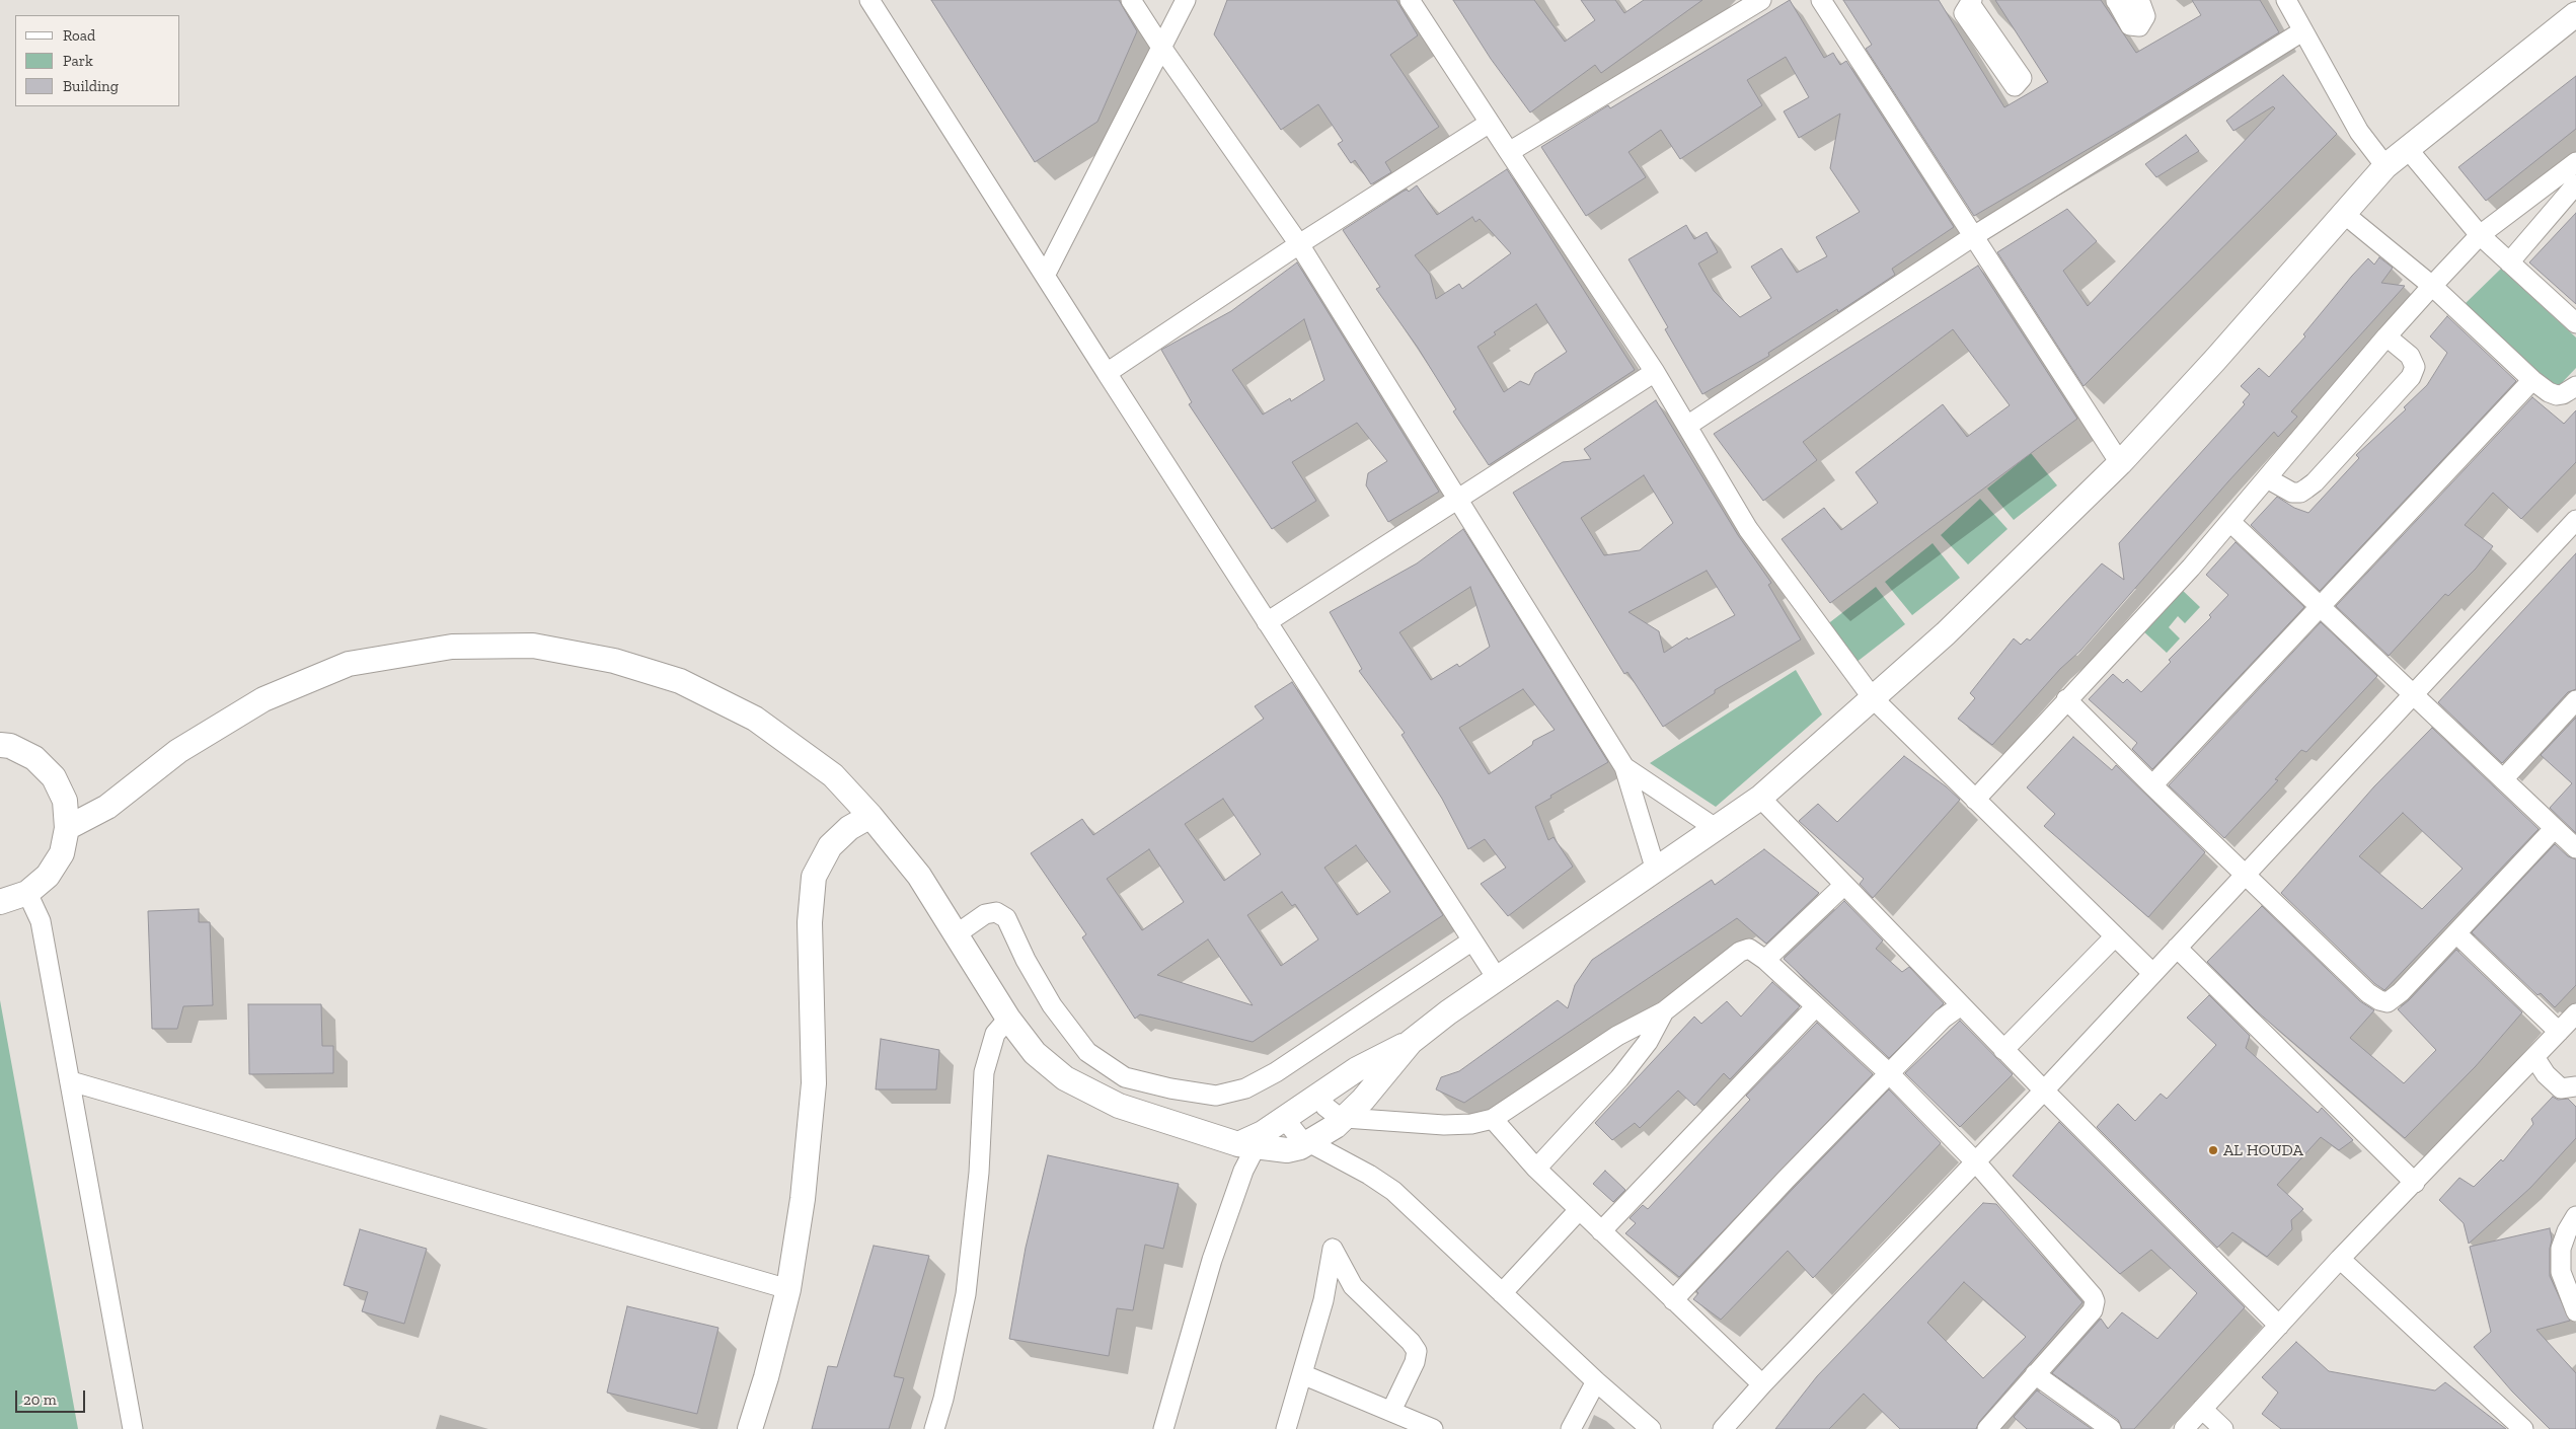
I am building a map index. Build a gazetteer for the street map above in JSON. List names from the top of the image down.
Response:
{
  "places": ["AL HOUDA"],
  "legend": ["Road", "Park", "Building"],
  "scale_bar": "20 m"
}
